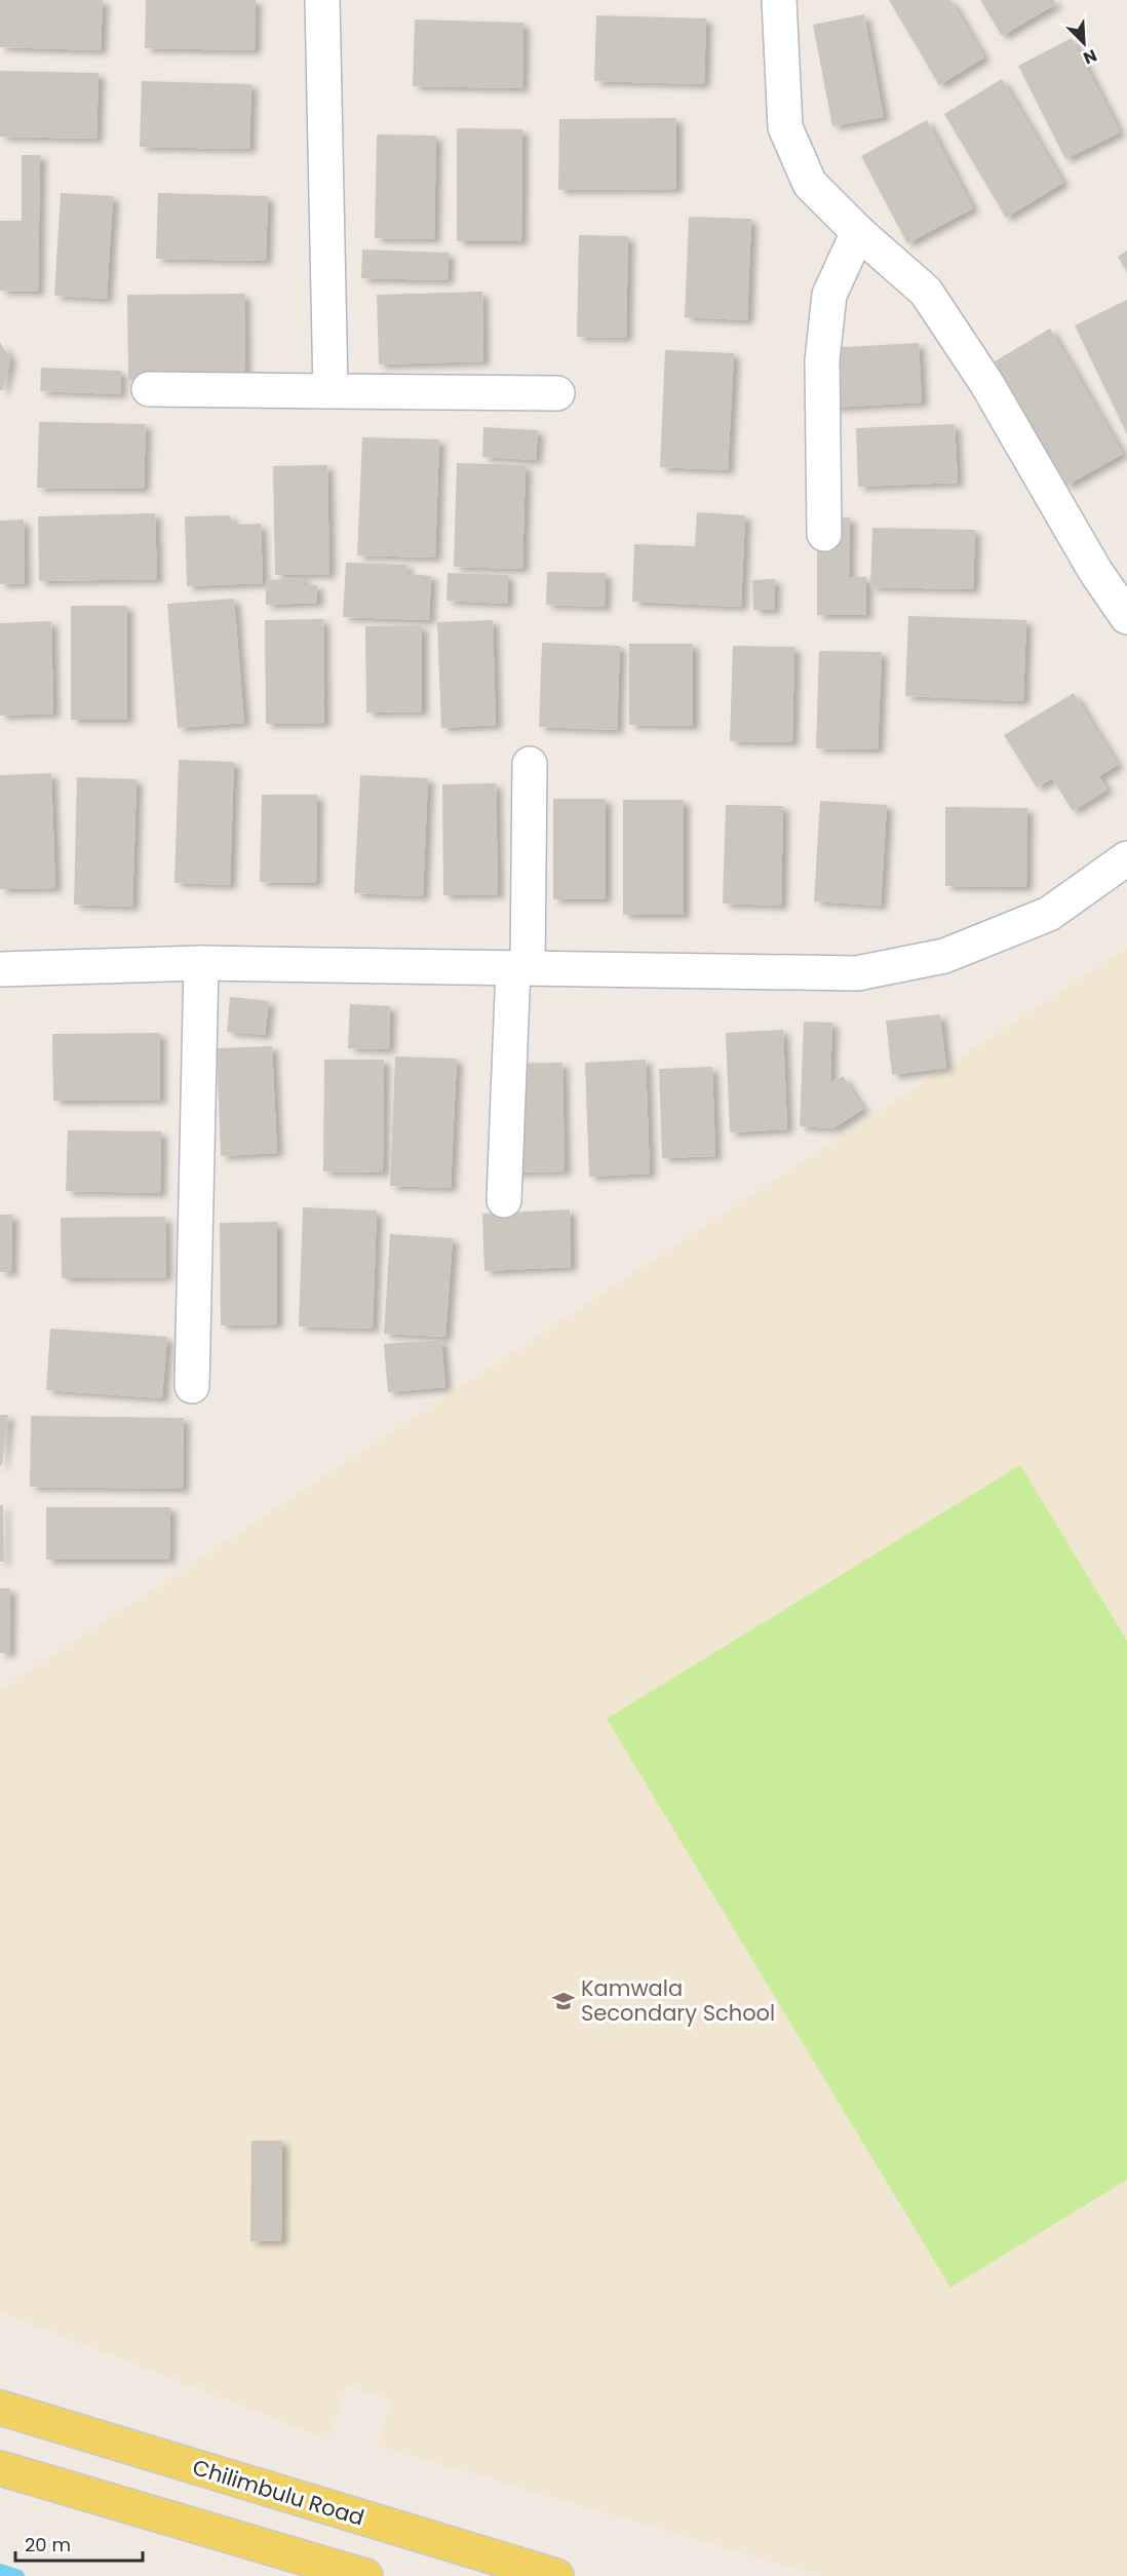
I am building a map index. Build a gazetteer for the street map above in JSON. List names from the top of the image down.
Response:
{
  "streets": {
    "main road": ["Chilimbulu Road"]
  },
  "places": {
    "school or university": ["Kamwala Secondary School"]
  },
  "scale_bar": "20 m",
  "north": "bottom right"
}
